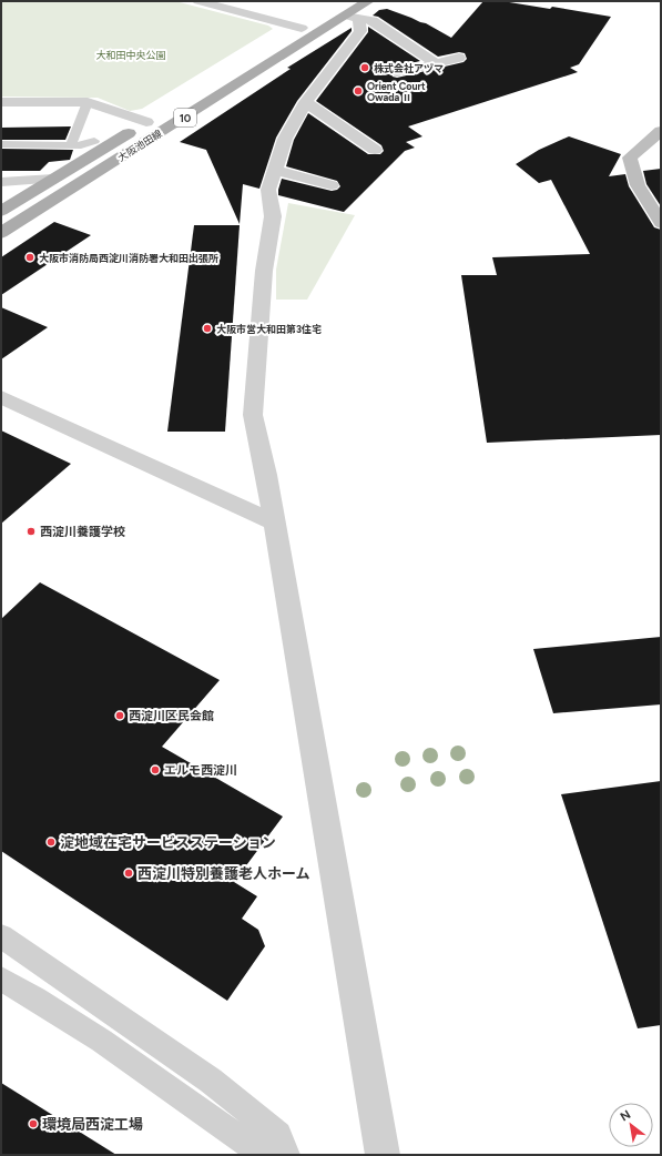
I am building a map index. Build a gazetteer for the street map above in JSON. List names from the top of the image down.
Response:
{
  "streets": {
    "main road": ["10", "大阪池田線"]
  },
  "parks": ["大和田中央公園"],
  "places": [
    "株式会社アヅマ",
    "Orient Court Owada Ⅱ",
    "大阪市消防局西淀川消防署大和田出張所",
    "大阪市営大和田第3住宅",
    "西淀川養護学校",
    "西淀川区民会館",
    "エルモ西淀川",
    "淀地域在宅サービスステーション",
    "西淀川特別養護老人ホーム",
    "環境局西淀工場"
  ],
  "north": "top left"
}
